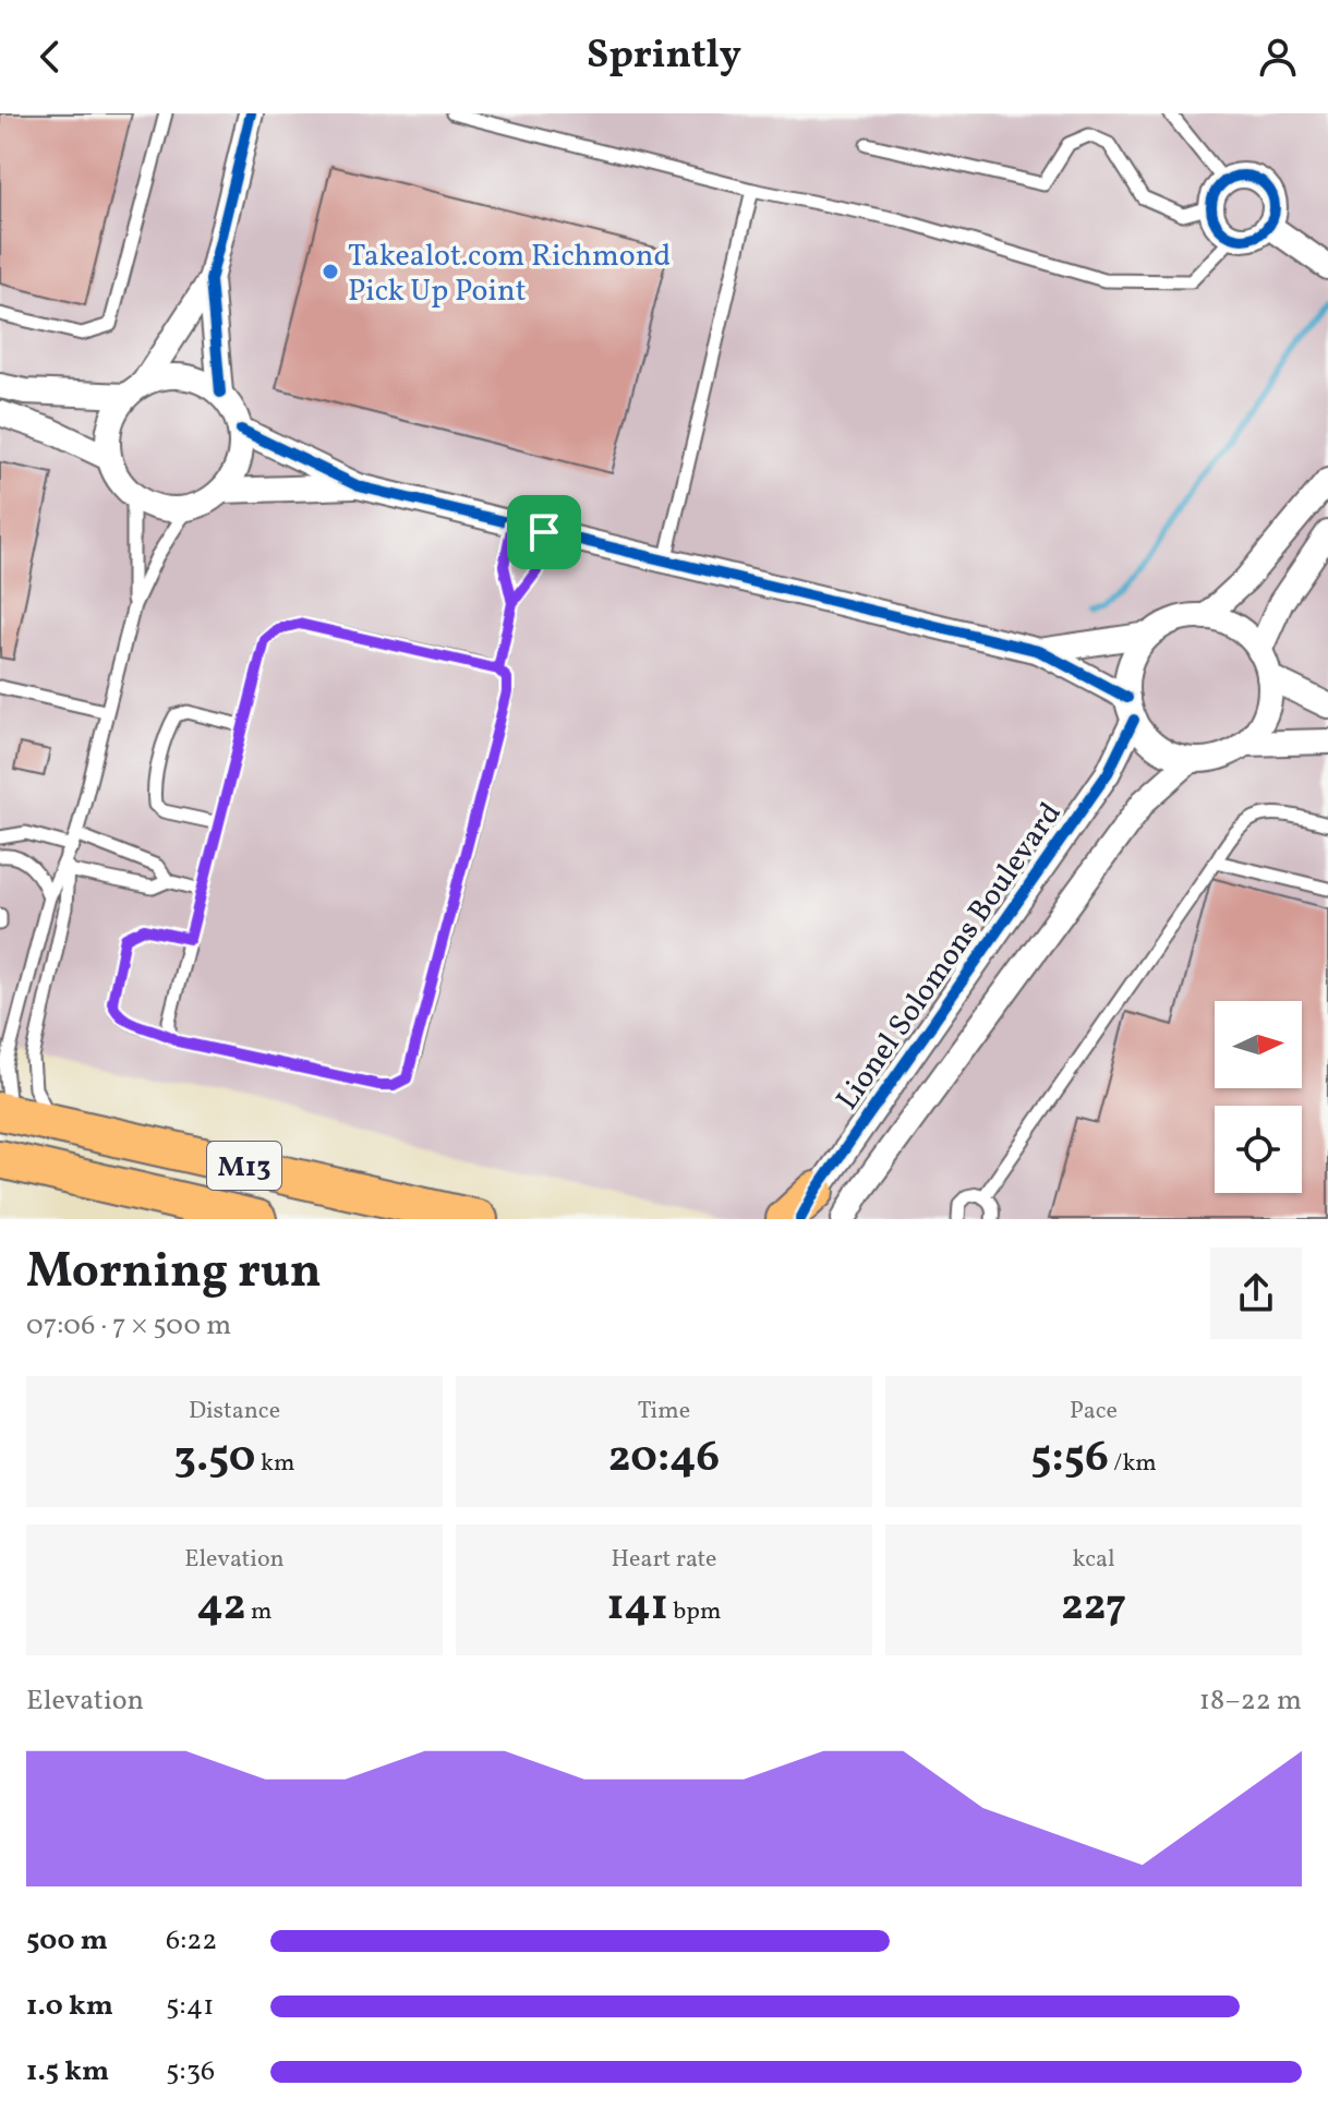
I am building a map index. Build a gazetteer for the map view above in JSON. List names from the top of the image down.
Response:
{
  "streets": {
    "main road": ["M13"],
    "street": ["Lionel Solomons Boulevard"]
  },
  "places": ["Takealot.com Richmond Pick Up Point"],
  "north": "right",
  "page": {
    "header": "Sprintly",
    "heading": ["Morning run", "07:06 · 7 × 500 m"],
    "stats": [
      ["Distance", "3.50 km"],
      ["Time", "20:46"],
      ["Pace", "5:56 /km"],
      ["Elevation", "42 m"],
      ["Heart rate", "141 bpm"],
      ["kcal", "227"]
    ],
    "chart": ["Elevation", "18–22 m"],
    "list": [
      {
        "name": "500 m",
        "note": "6:22"
      },
      {
        "name": "1.0 km",
        "note": "5:41"
      },
      {
        "name": "1.5 km",
        "note": "5:36"
      }
    ]
  }
}
